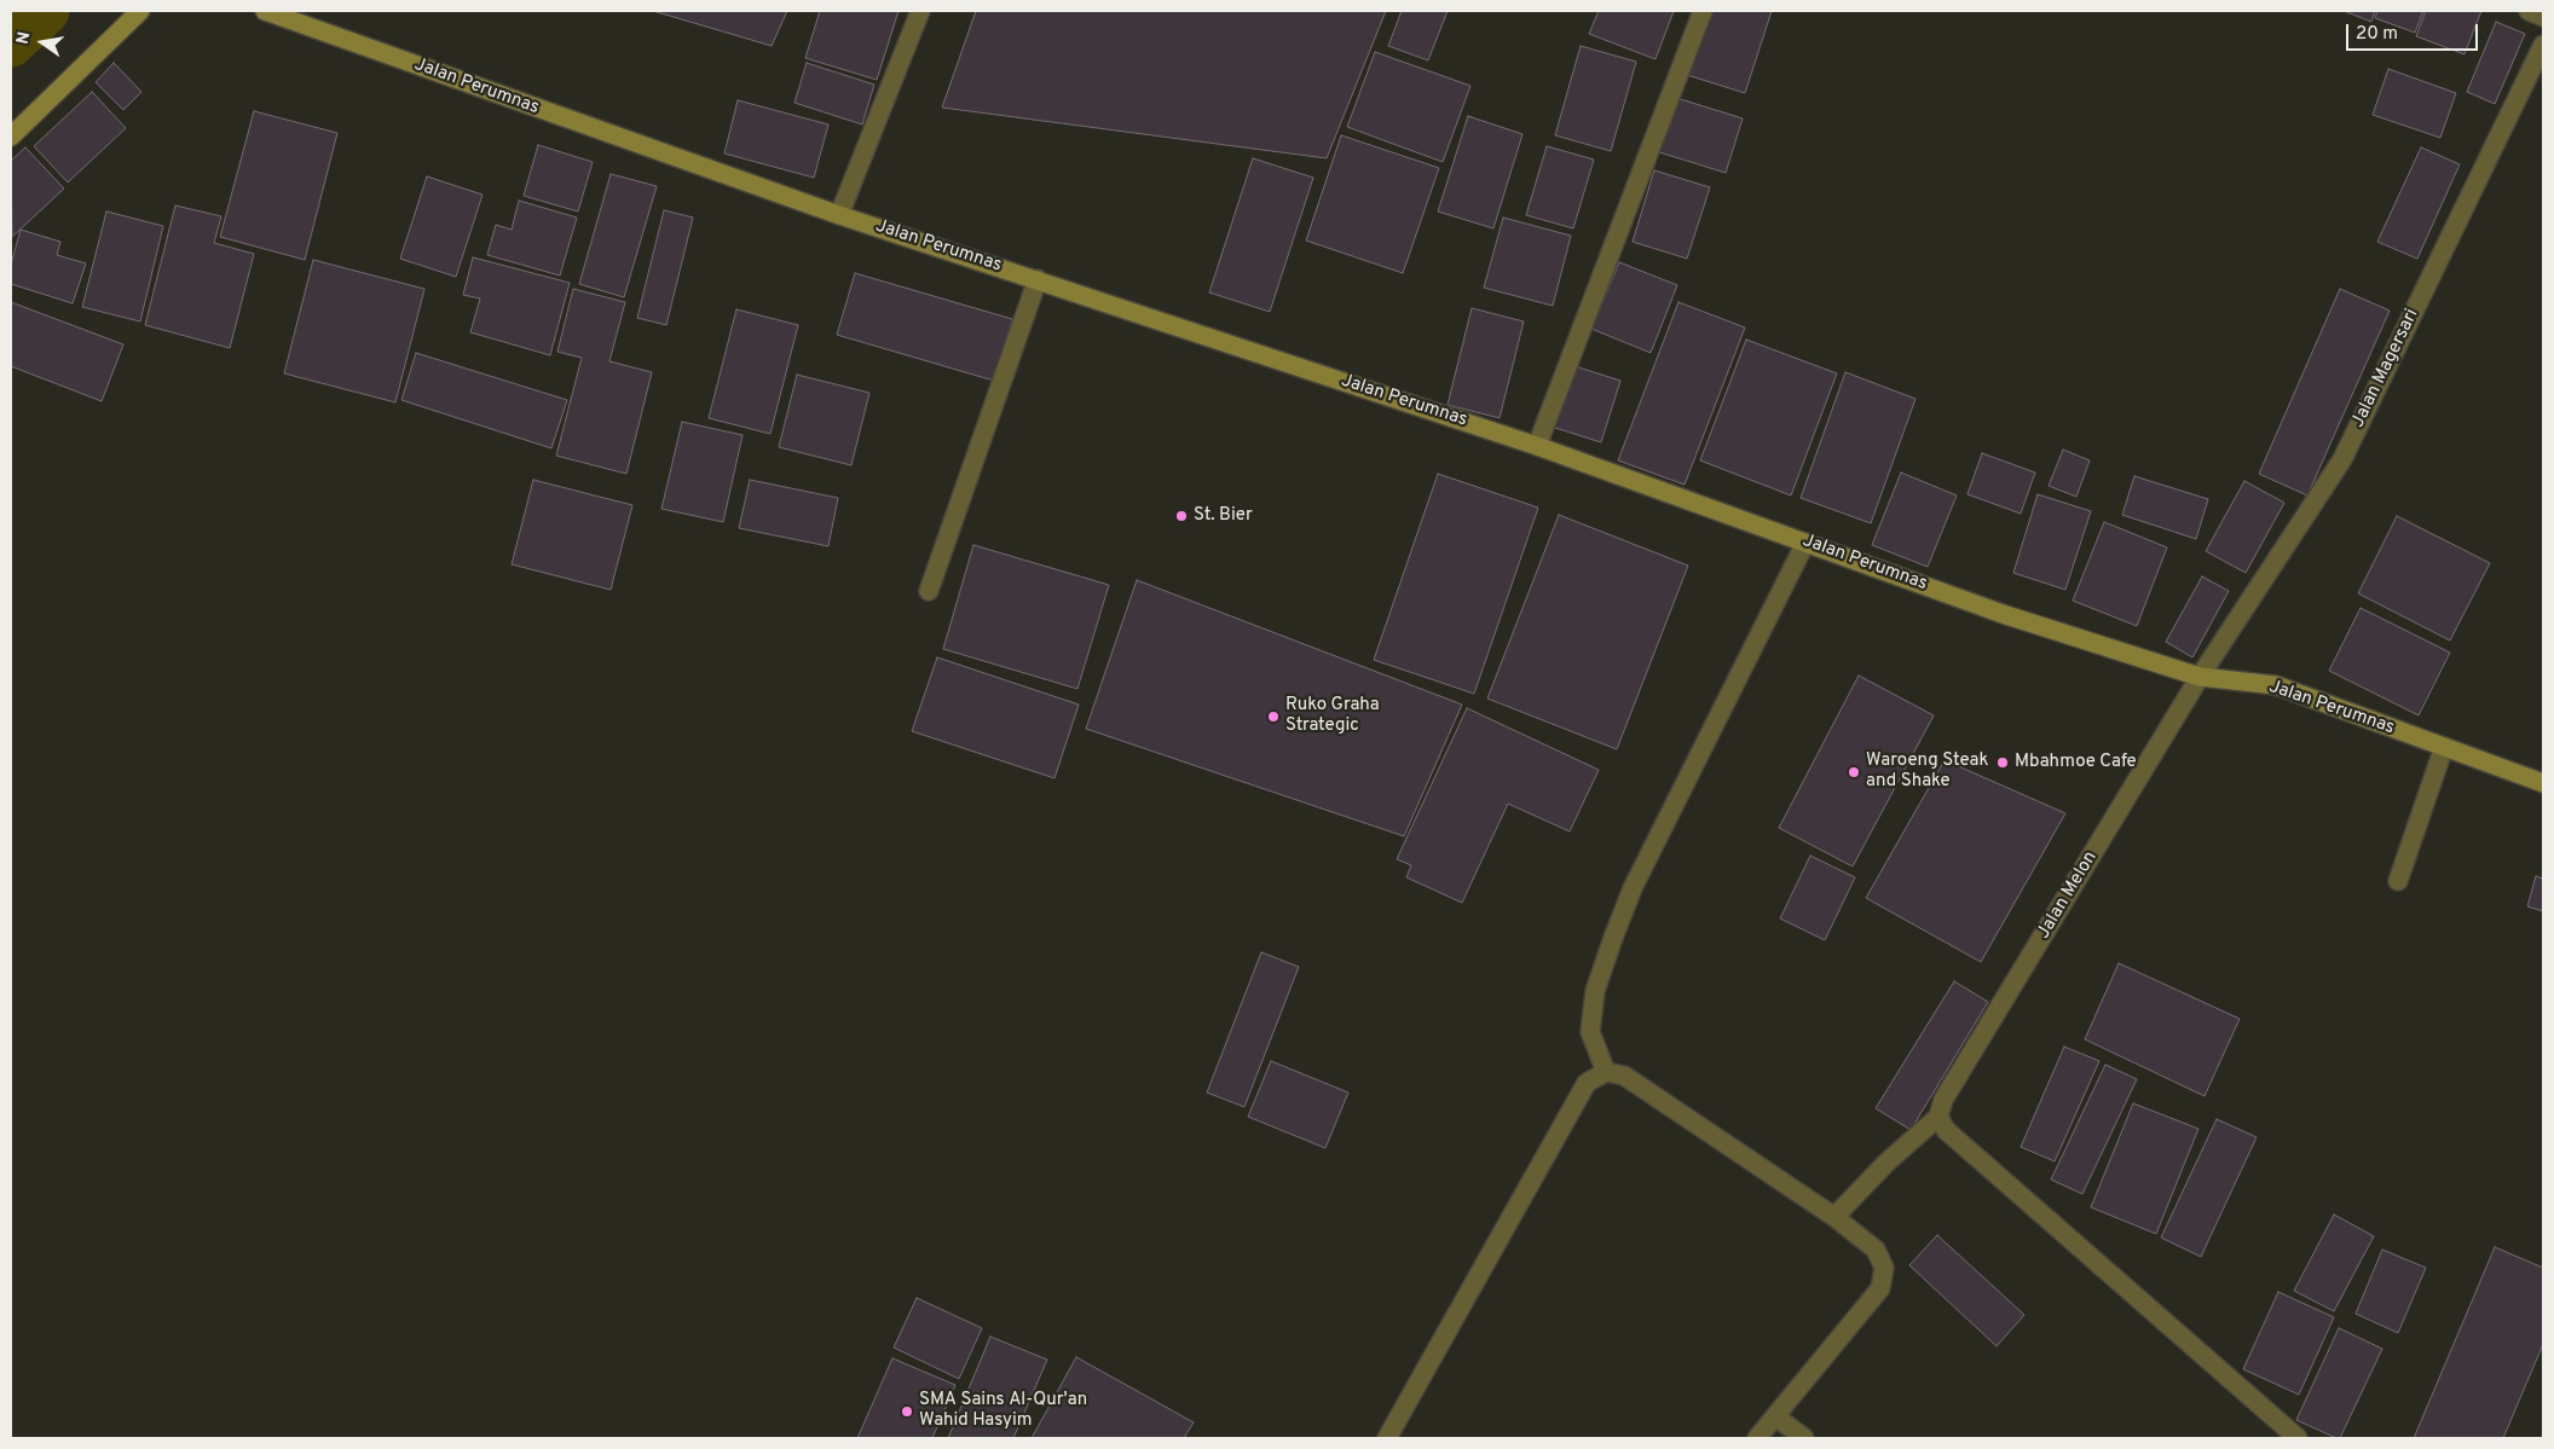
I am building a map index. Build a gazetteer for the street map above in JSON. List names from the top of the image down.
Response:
{
  "streets": {
    "street": ["Jalan Perumnas", "Jalan Magersari", "Jalan Melon"]
  },
  "crossings": [
    ["Jalan Perumnas", "Jalan Magersari"],
    ["Jalan Perumnas", "Jalan Melon"],
    ["Jalan Magersari", "Jalan Melon"]
  ],
  "places": [
    "St. Bier",
    "Ruko Graha Strategic",
    "Mbahmoe Cafe",
    "Waroeng Steak and Shake",
    "SMA Sains Al-Qur'an Wahid Hasyim"
  ],
  "scale_bar": "20 m",
  "north": "left"
}
